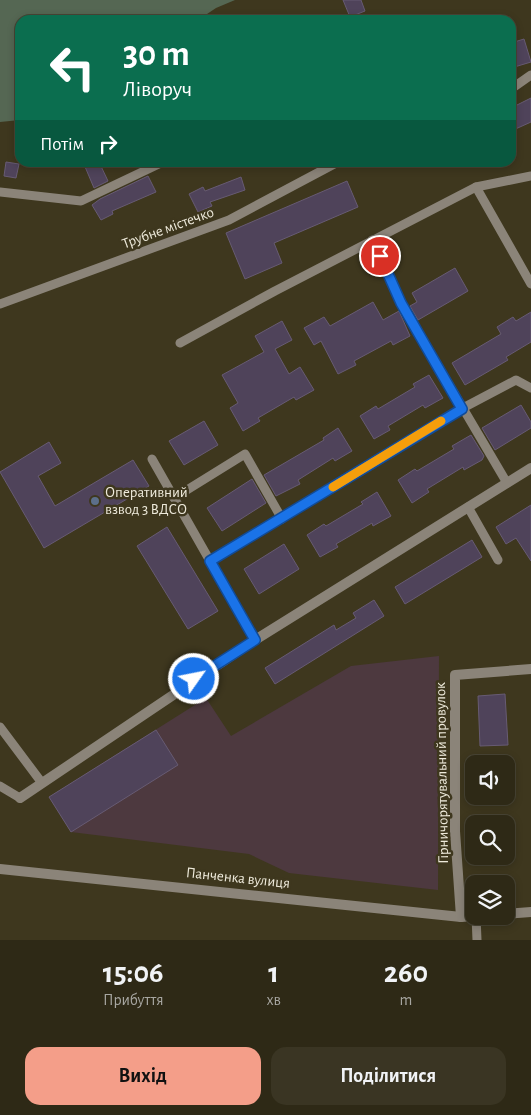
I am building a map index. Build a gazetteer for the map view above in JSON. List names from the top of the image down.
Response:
{
  "streets": {
    "street": ["Гірничорятувальний провулок", "Панченка вулиця"],
    "lane": ["Трубне містечко"]
  },
  "crossings": [
    ["Гірничорятувальний провулок", "Панченка вулиця"]
  ],
  "places": ["Оперативний взвод 3 ВДСО"],
  "page": {
    "turn": ["30 m", "Ліворуч"],
    "then": "Потім",
    "eta": [
      "15:06",
      "Прибуття",
      "1",
      "хв",
      "260",
      "m"
    ],
    "buttons": ["Вихід", "Поділитися"]
  }
}
